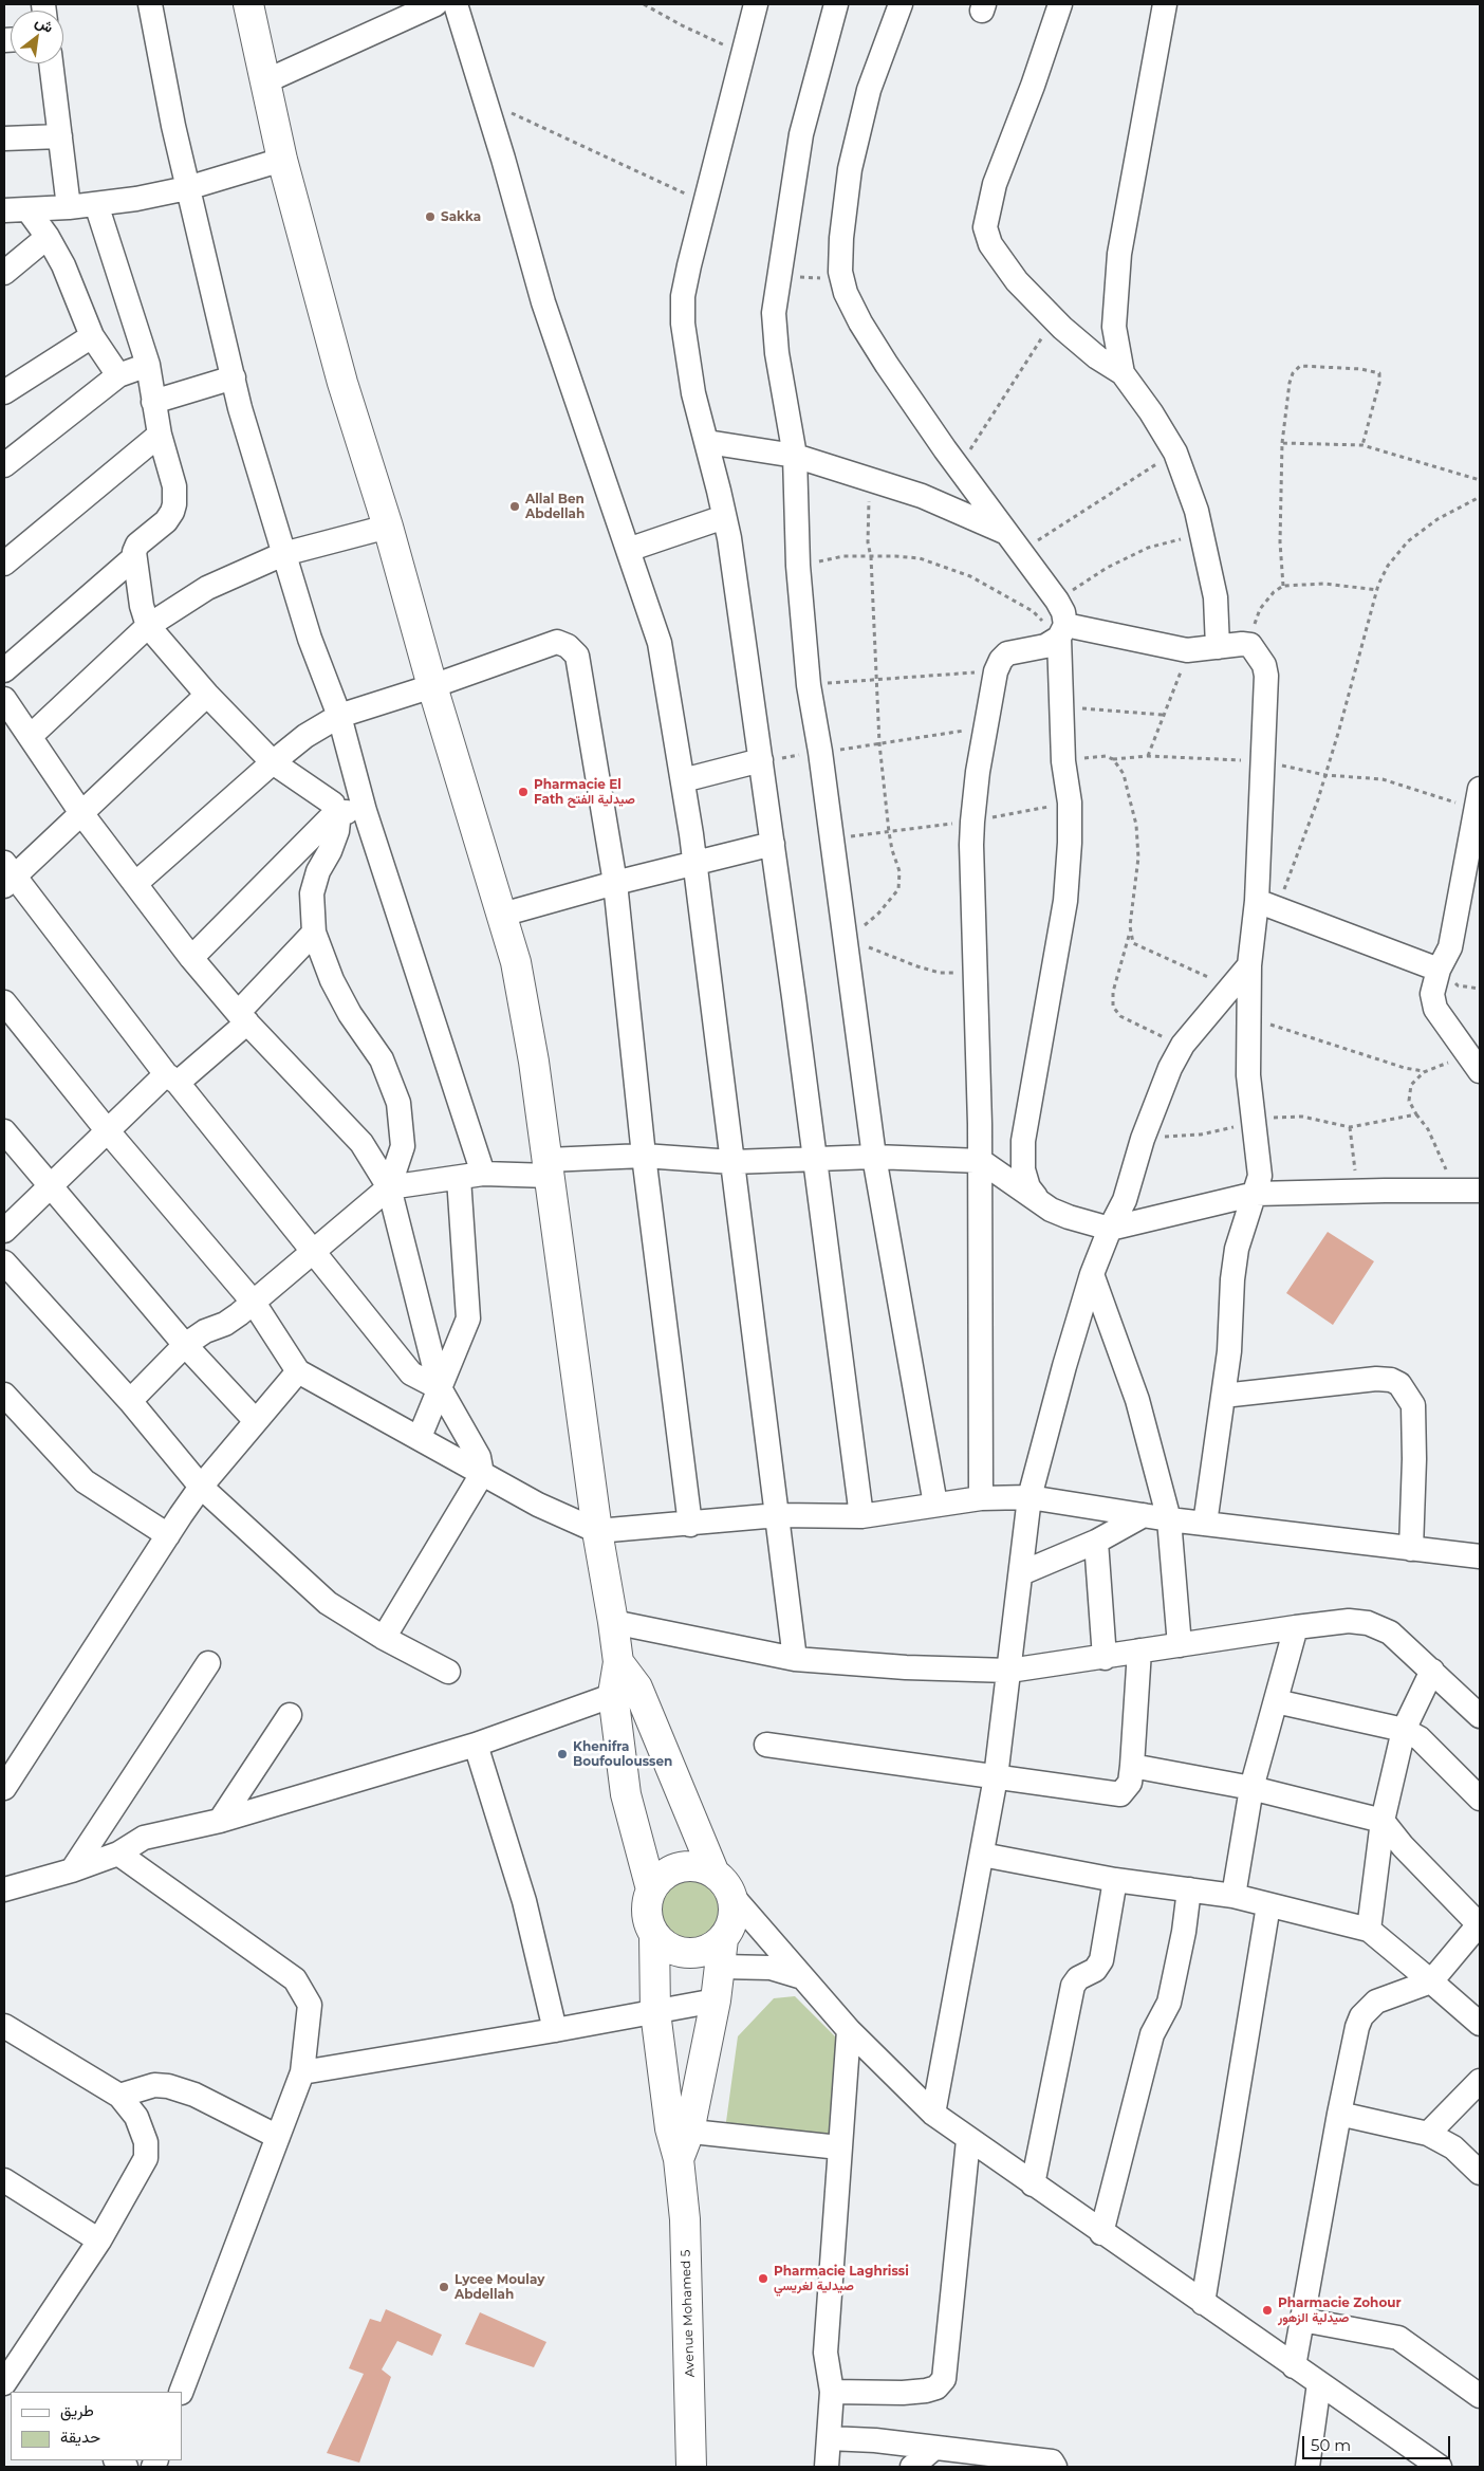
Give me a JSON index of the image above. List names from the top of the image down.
{
  "streets": {
    "main road": ["Avenue Mohamed 5"]
  },
  "places": [
    "Sakka",
    "Allal Ben Abdellah",
    "Pharmacie El Fath صيدلية الفتح",
    "Khenifra Boufouloussen",
    "Pharmacie Laghrissi صيدلية لغريسي",
    "Lycee Moulay Abdellah",
    "Pharmacie Zohour صيدلية الزهور"
  ],
  "legend": ["طريق", "حديقة"],
  "scale_bar": "50 m",
  "north": "top right"
}
